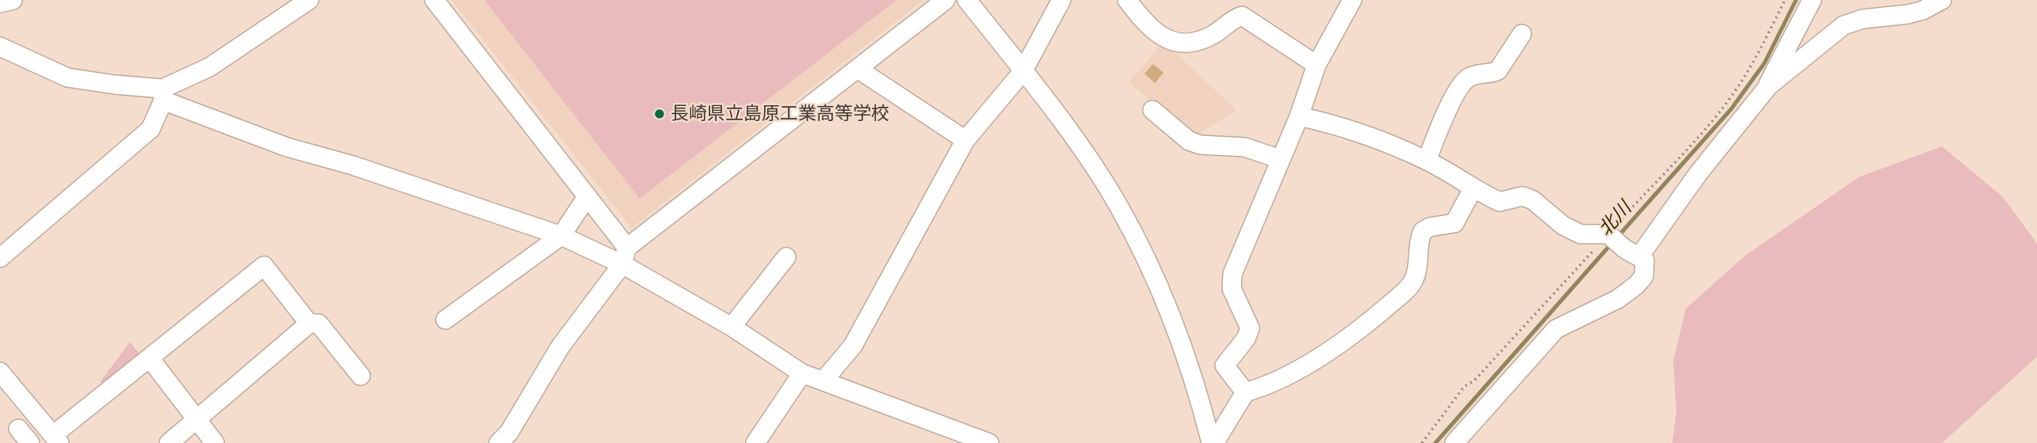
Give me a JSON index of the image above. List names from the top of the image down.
{
  "water": ["北川"],
  "places": ["長崎県立島原工業高等学校"]
}
